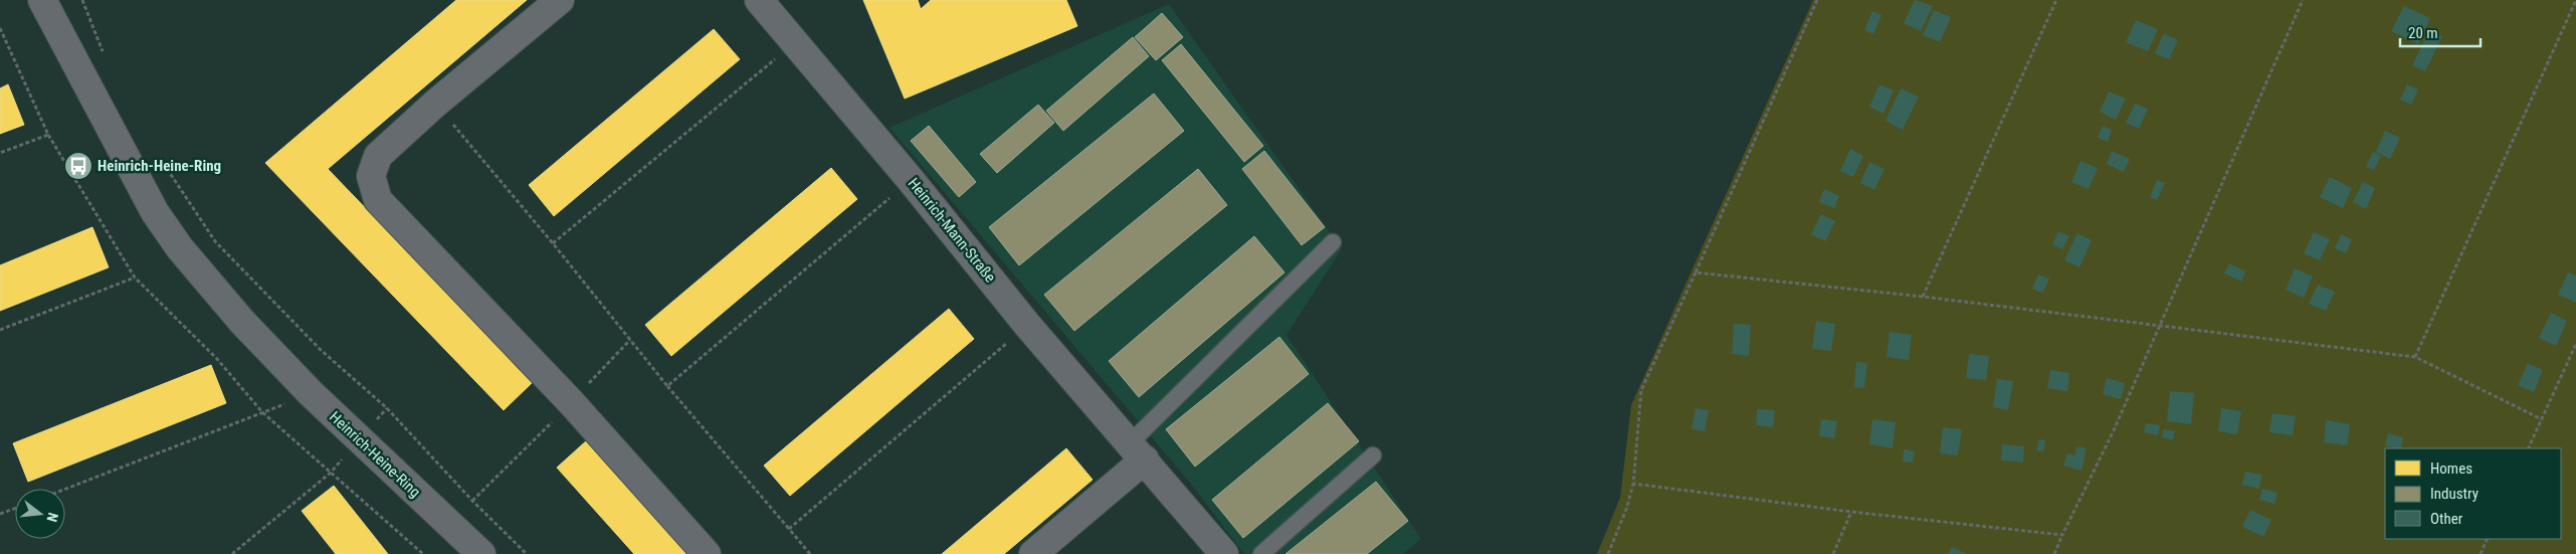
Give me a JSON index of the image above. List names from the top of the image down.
{
  "streets": {
    "street": ["Heinrich-Mann-Straße", "Heinrich-Heine-Ring"]
  },
  "places": {
    "bus stop": ["Heinrich-Heine-Ring"]
  },
  "legend": ["Homes", "Industry", "Other"],
  "scale_bar": "20 m",
  "north": "right"
}
